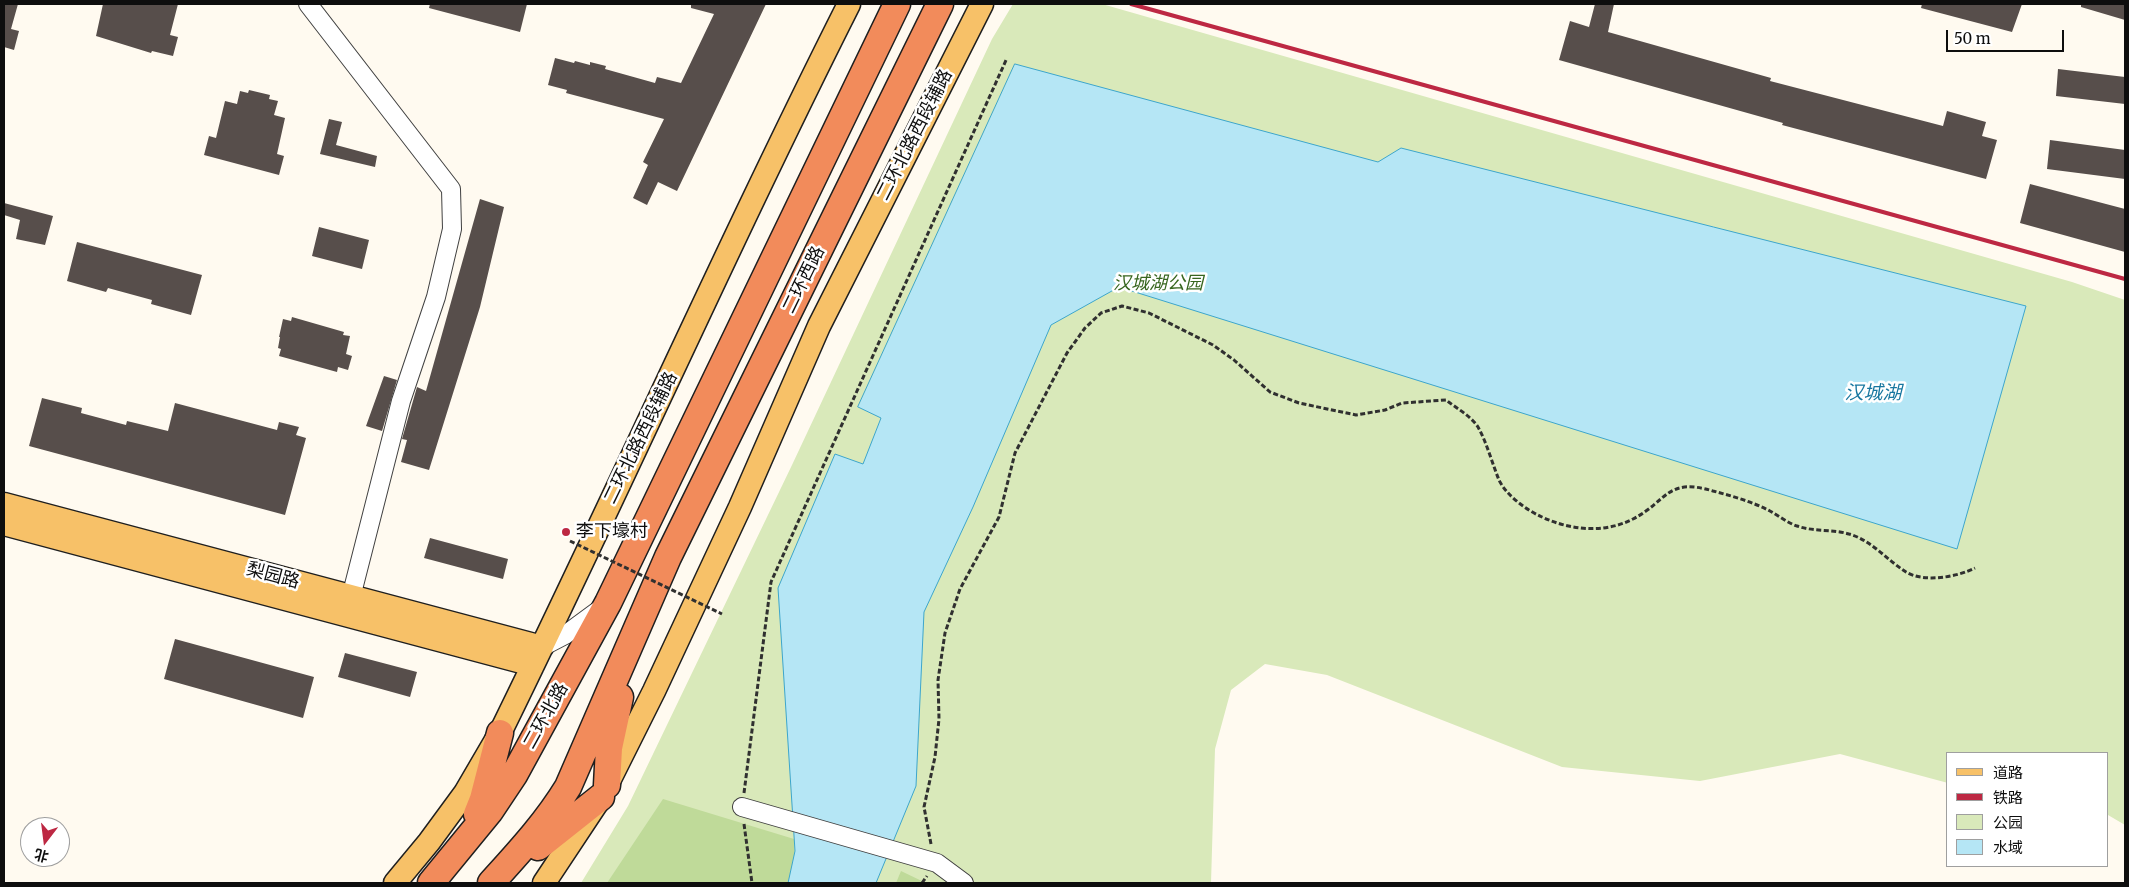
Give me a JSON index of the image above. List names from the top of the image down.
{
  "streets": {
    "highway": ["二环西路", "二环北路"],
    "main road": ["二环北路西段辅路", "梨园路"]
  },
  "crossings": [
    ["二环北路西段辅路", "梨园路"],
    ["二环西路", "二环北路"]
  ],
  "water": ["汉城湖"],
  "parks": ["汉城湖公园"],
  "places": ["李下壕村"],
  "legend": [
    "道路",
    "铁路",
    "公园",
    "水域"
  ],
  "scale_bar": "50 m",
  "north": "bottom"
}
